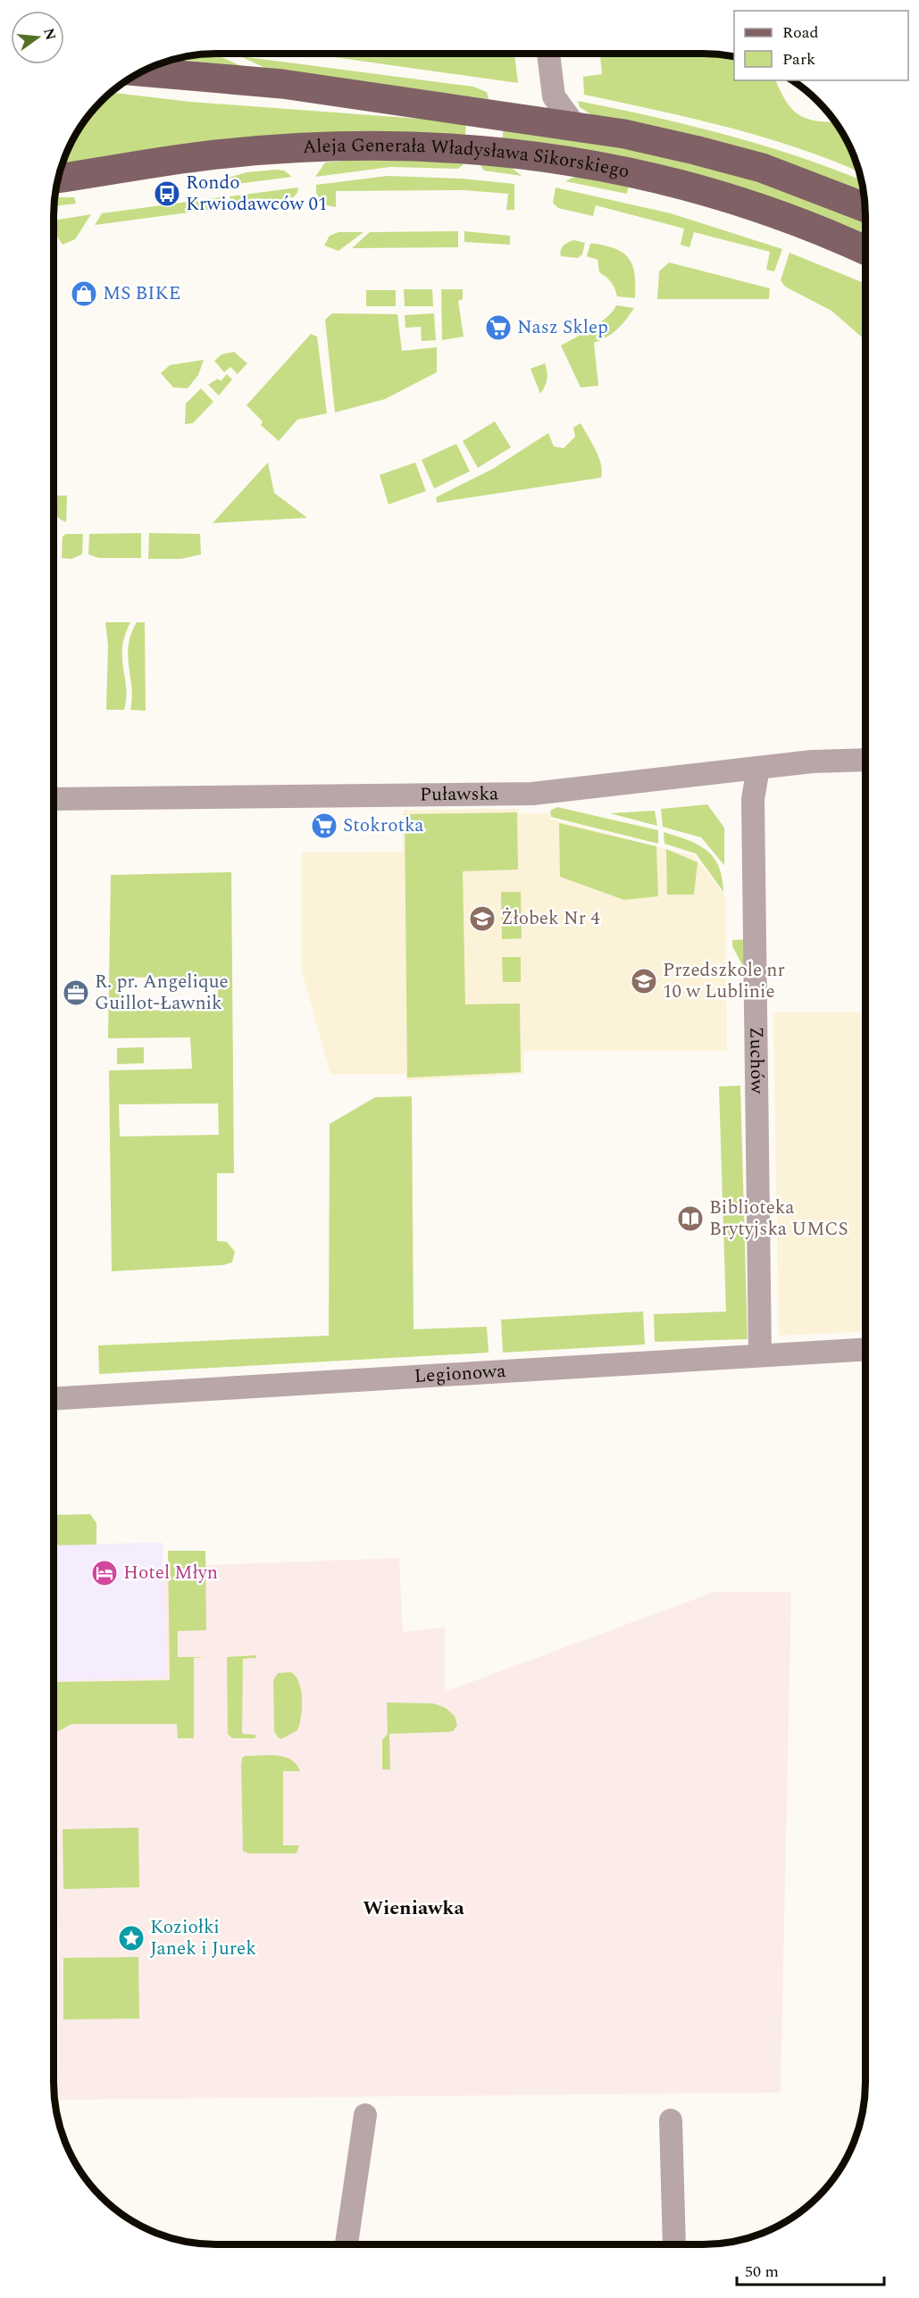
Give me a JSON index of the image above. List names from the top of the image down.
{
  "streets": {
    "main road": ["Aleja Generała Władysława Sikorskiego"],
    "street": ["Puławska", "Zuchów", "Legionowa"]
  },
  "crossings": [
    ["Puławska", "Zuchów"],
    ["Zuchów", "Legionowa"]
  ],
  "districts": ["Wieniawka"],
  "places": {
    "bus stop": ["Rondo Krwiodawców 01"],
    "shop": ["MS BIKE"],
    "supermarket": ["Nasz Sklep", "Stokrotka"],
    "school or university": ["Żłobek Nr 4", "Przedszkole nr 10 w Lublinie"],
    "office": ["R. pr. Angelique Guillot-Ławnik"],
    "library": ["Biblioteka Brytyjska UMCS"],
    "hotel": ["Hotel Młyn"],
    "place": ["Koziołki Janek i Jurek"]
  },
  "legend": ["Road", "Park"],
  "scale_bar": "50 m",
  "north": "right"
}
